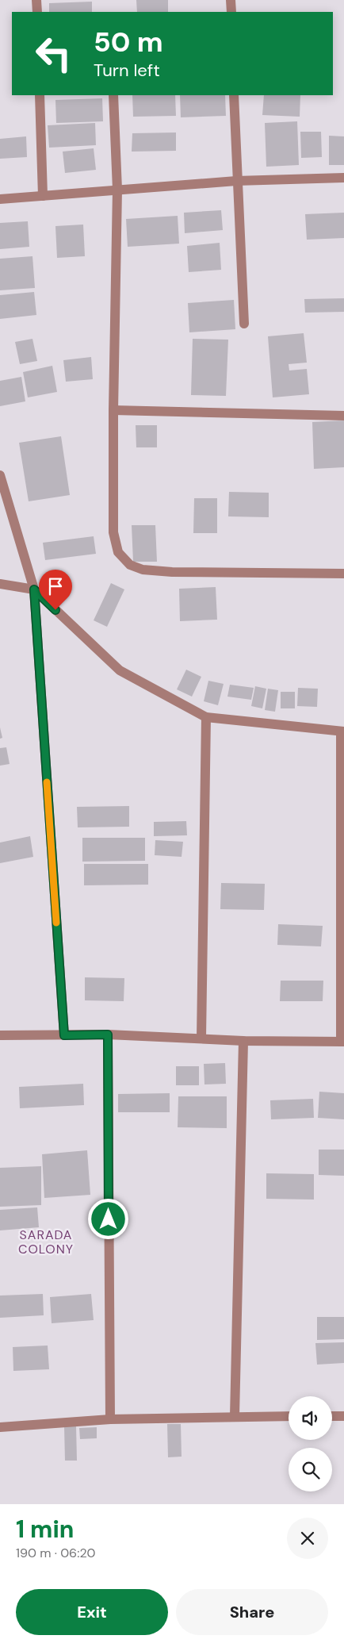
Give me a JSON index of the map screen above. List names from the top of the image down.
{
  "districts": ["SARADA COLONY"],
  "page": {
    "turn": ["50 m", "Turn left"],
    "heading": ["1 min", "190 m · 06:20"],
    "buttons": ["Exit", "Share"]
  }
}
